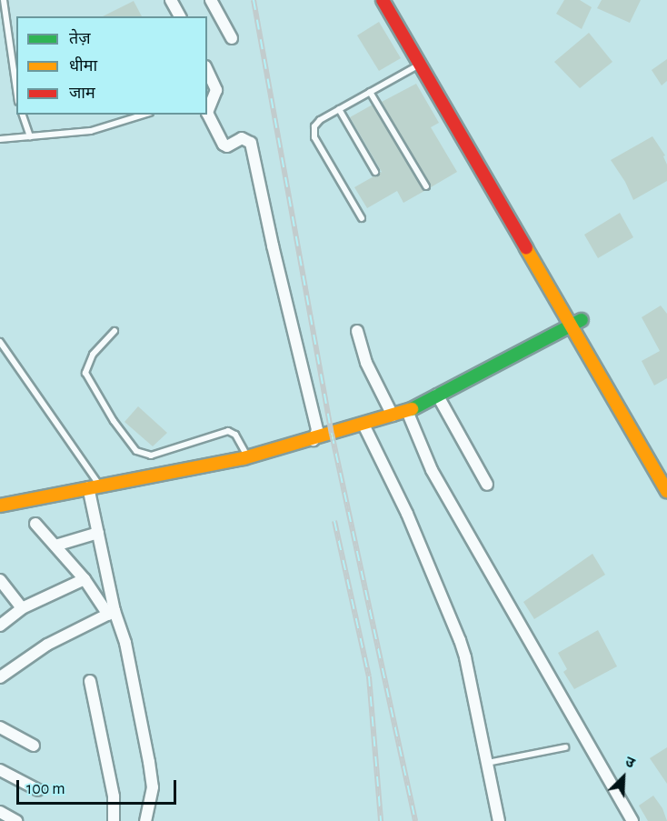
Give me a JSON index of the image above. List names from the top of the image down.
{
  "legend": ["तेज़", "धीमा", "जाम"],
  "scale_bar": "100 m",
  "north": "top right"
}
